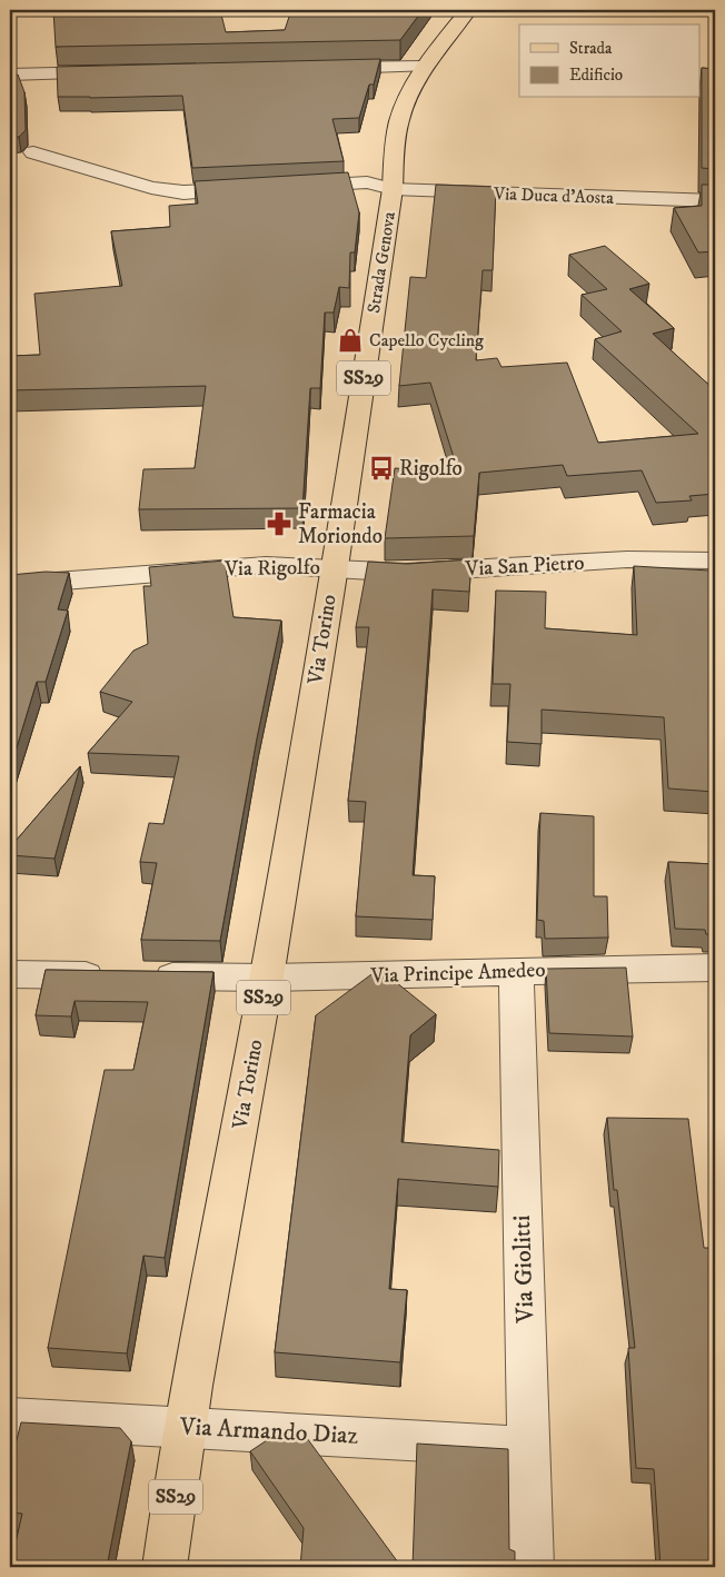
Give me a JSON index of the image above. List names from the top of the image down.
{
  "streets": {
    "main road": ["Strada Genova", "SS29", "Via Torino"],
    "street": [
      "Via Duca d'Aosta",
      "Via San Pietro",
      "Via Rigolfo",
      "Via Principe Amedeo",
      "Via Giolitti",
      "Via Armando Diaz"
    ]
  },
  "crossings": [
    ["Via Duca d'Aosta", "Strada Genova"],
    ["Strada Genova", "Via San Pietro"],
    ["Strada Genova", "Via Rigolfo"],
    ["Strada Genova", "Via Torino"],
    ["Via San Pietro", "Via Rigolfo"],
    ["Via San Pietro", "Via Torino"],
    ["Via Rigolfo", "Via Torino"],
    ["Via Torino", "Via Principe Amedeo"],
    ["Via Torino", "Via Armando Diaz"],
    ["Via Principe Amedeo", "Via Giolitti"],
    ["Via Giolitti", "Via Armando Diaz"]
  ],
  "places": {
    "shop": ["Capello Cycling"],
    "bus stop": ["Rigolfo"],
    "pharmacy": ["Farmacia Moriondo"]
  },
  "legend": ["Strada", "Edificio"]
}
